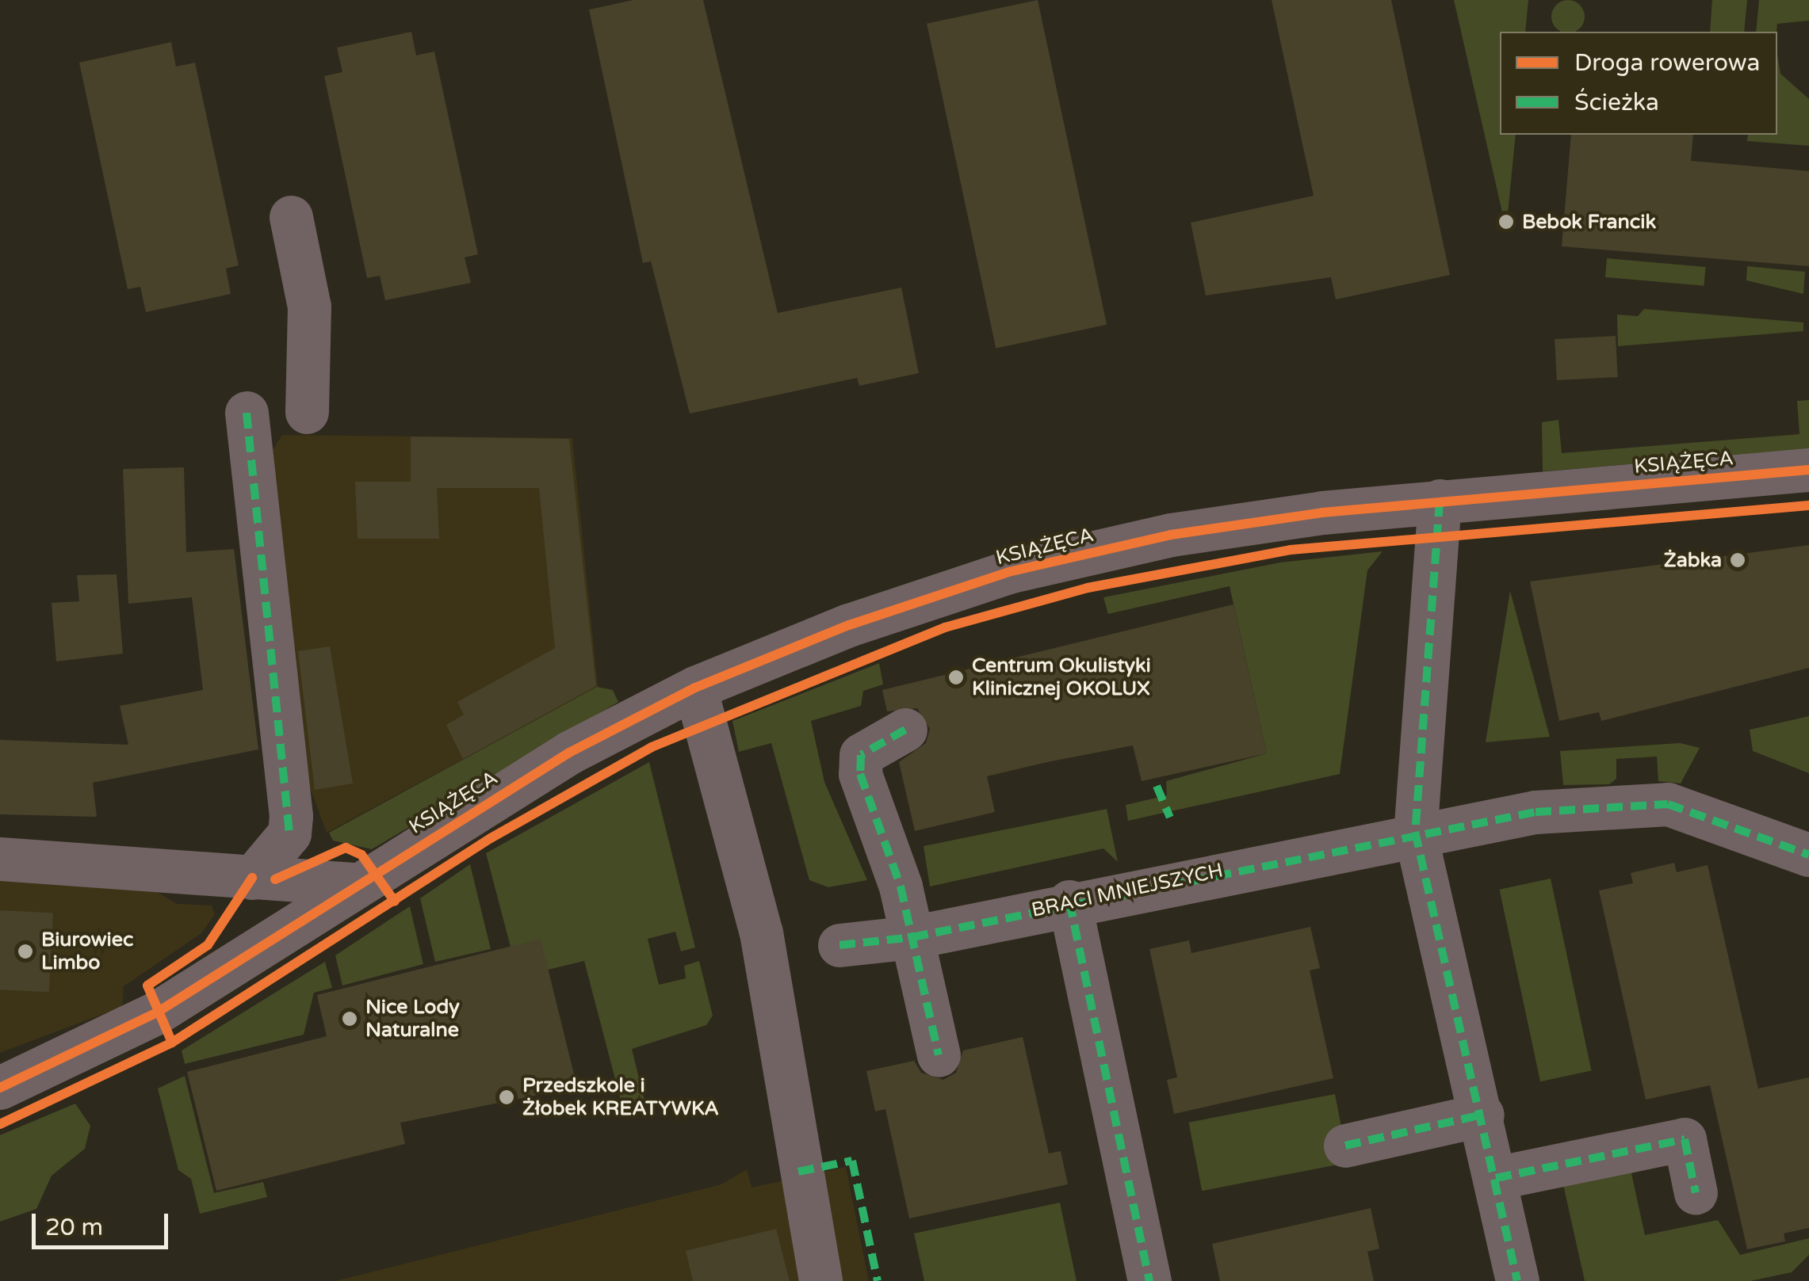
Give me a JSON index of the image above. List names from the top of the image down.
{
  "streets": {
    "street": ["KSIĄŻĘCA", "BRACI MNIEJSZYCH"]
  },
  "places": [
    "Bebok Francik",
    "Żabka",
    "Centrum Okulistyki Klinicznej OKOLUX",
    "Biurowiec Limbo",
    "Nice Lody Naturalne",
    "Przedszkole i Żłobek KREATYWKA"
  ],
  "legend": ["Droga rowerowa", "Ścieżka"],
  "scale_bar": "20 m"
}
